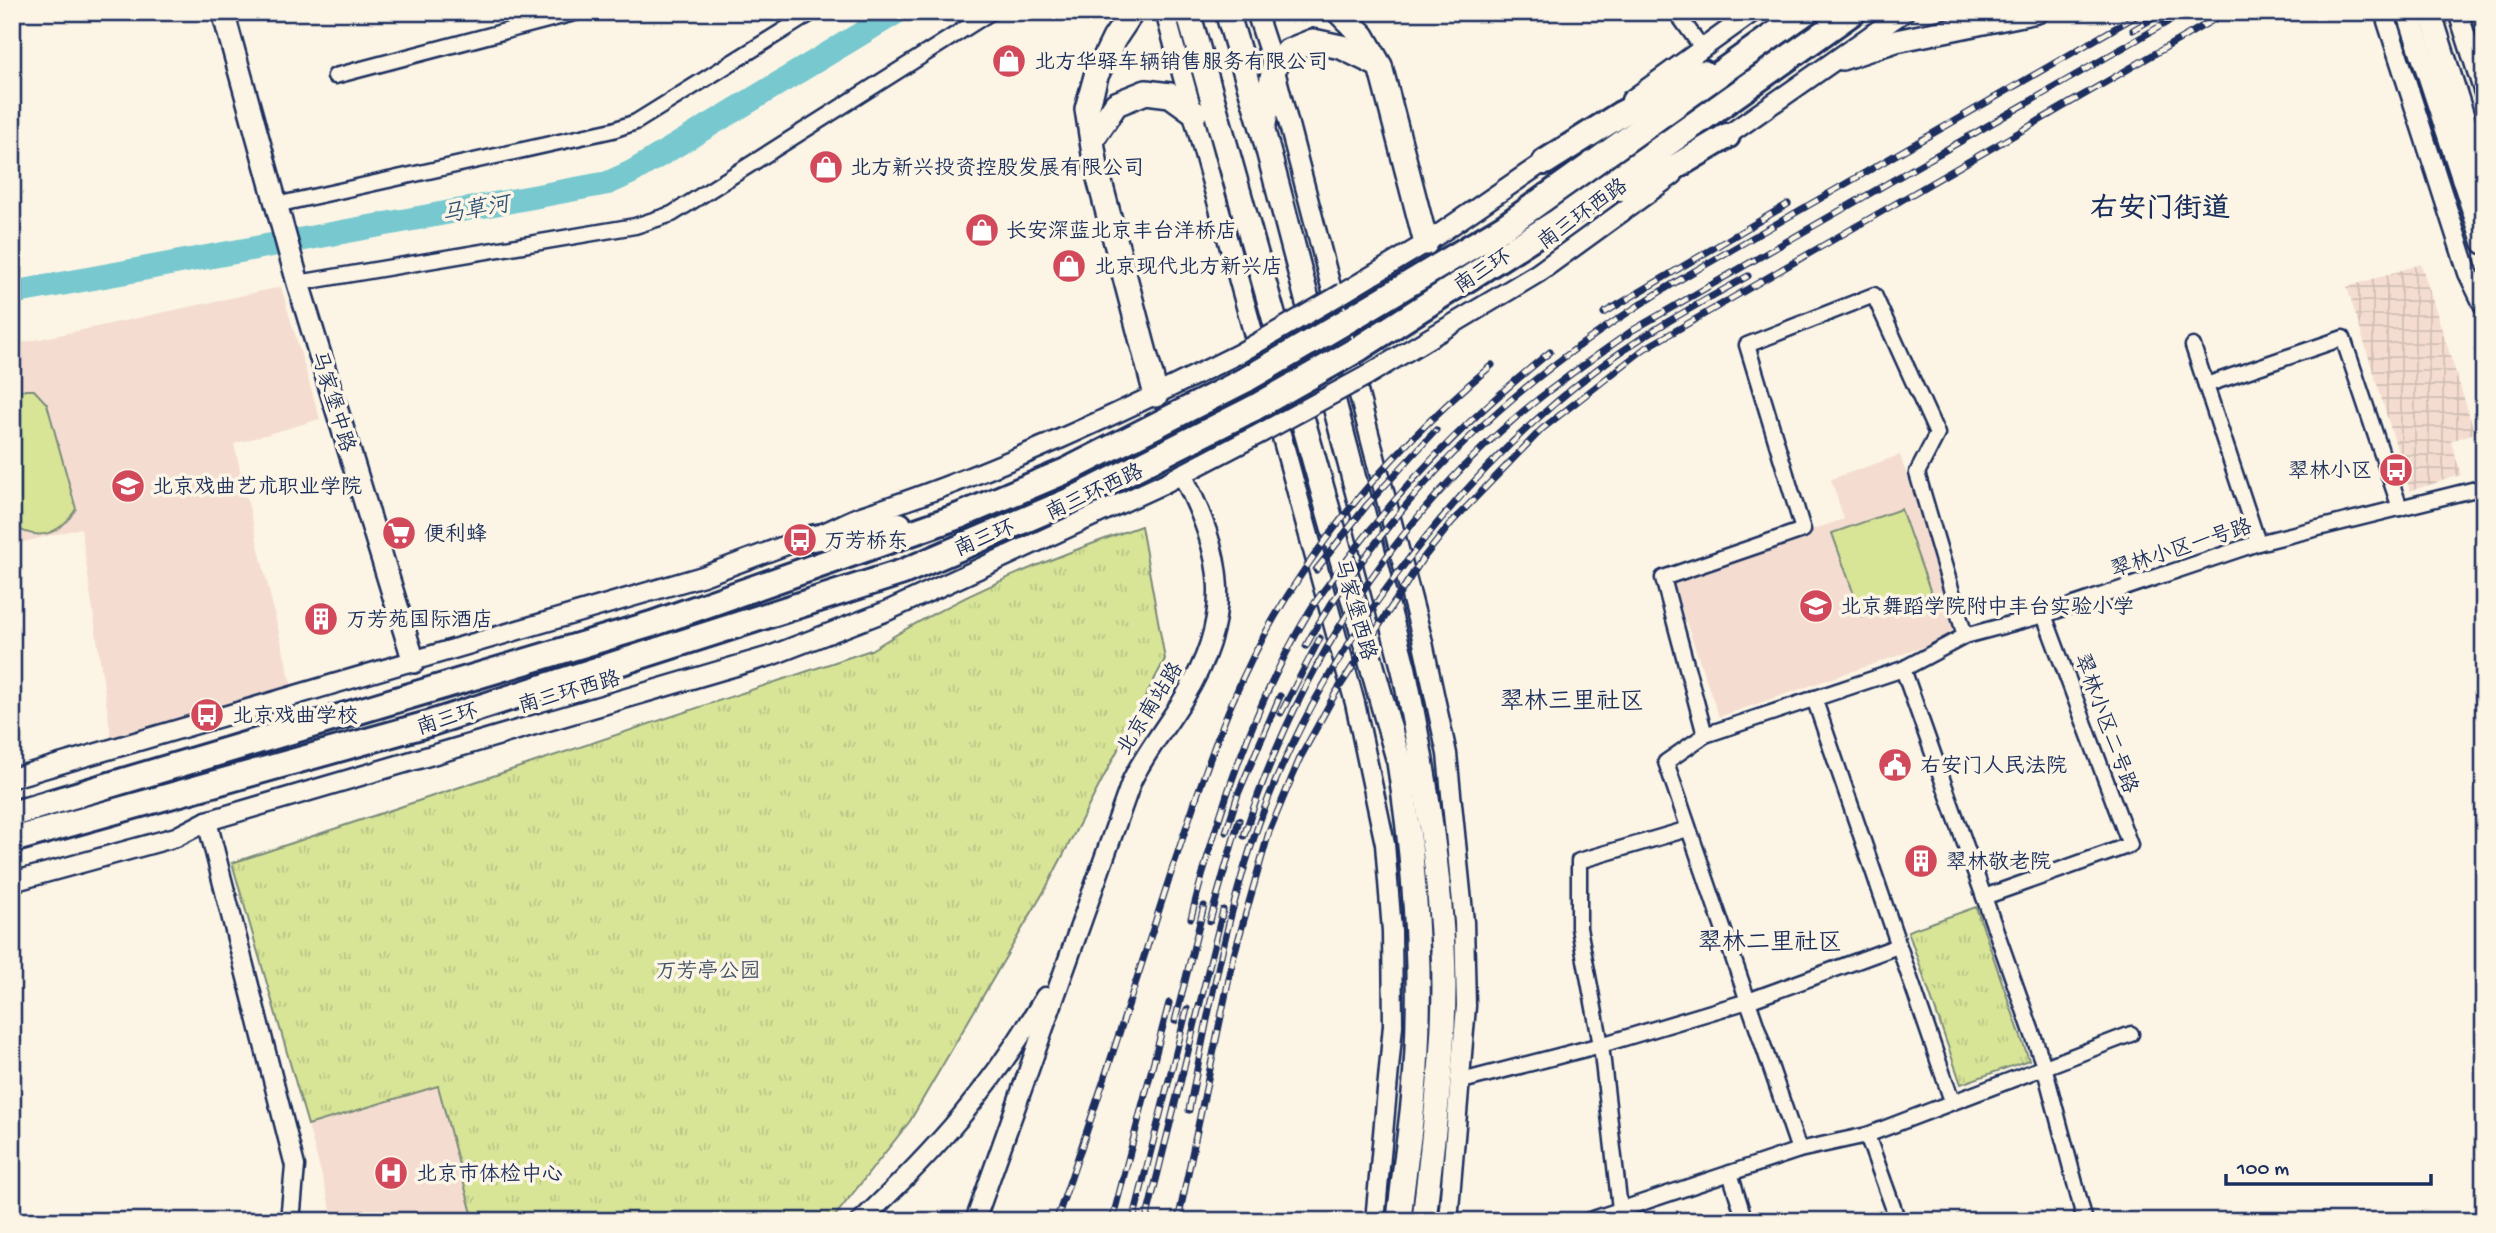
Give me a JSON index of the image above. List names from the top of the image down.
{
  "streets": {
    "highway": ["南三环"],
    "main road": ["马家堡中路", "马家堡西路"],
    "street": [
      "南三环西路",
      "翠林小区一号路",
      "北京南站路",
      "翠林小区二号路"
    ]
  },
  "crossings": [
    ["南三环西路", "北京南站路"],
    ["翠林小区一号路", "翠林小区二号路"]
  ],
  "districts": ["右安门街道", "翠林三里社区", "翠林二里社区"],
  "water": ["马草河"],
  "parks": ["万芳亭公园"],
  "places": {
    "shop": [
      "北方华驿车辆销售服务有限公司",
      "北方新兴投资控股发展有限公司",
      "长安深蓝北京丰台洋桥店",
      "北京现代北方新兴店"
    ],
    "bus stop": ["翠林小区", "万芳桥东", "北京戏曲学校"],
    "school or university": ["北京戏曲艺术职业学院", "北京舞蹈学院附中丰台实验小学"],
    "supermarket": ["便利蜂"],
    "building": ["万芳苑国际酒店", "翠林敬老院"],
    "public building": ["右安门人民法院"],
    "hospital": ["北京市体检中心"]
  },
  "scale_bar": "100 m"
}
